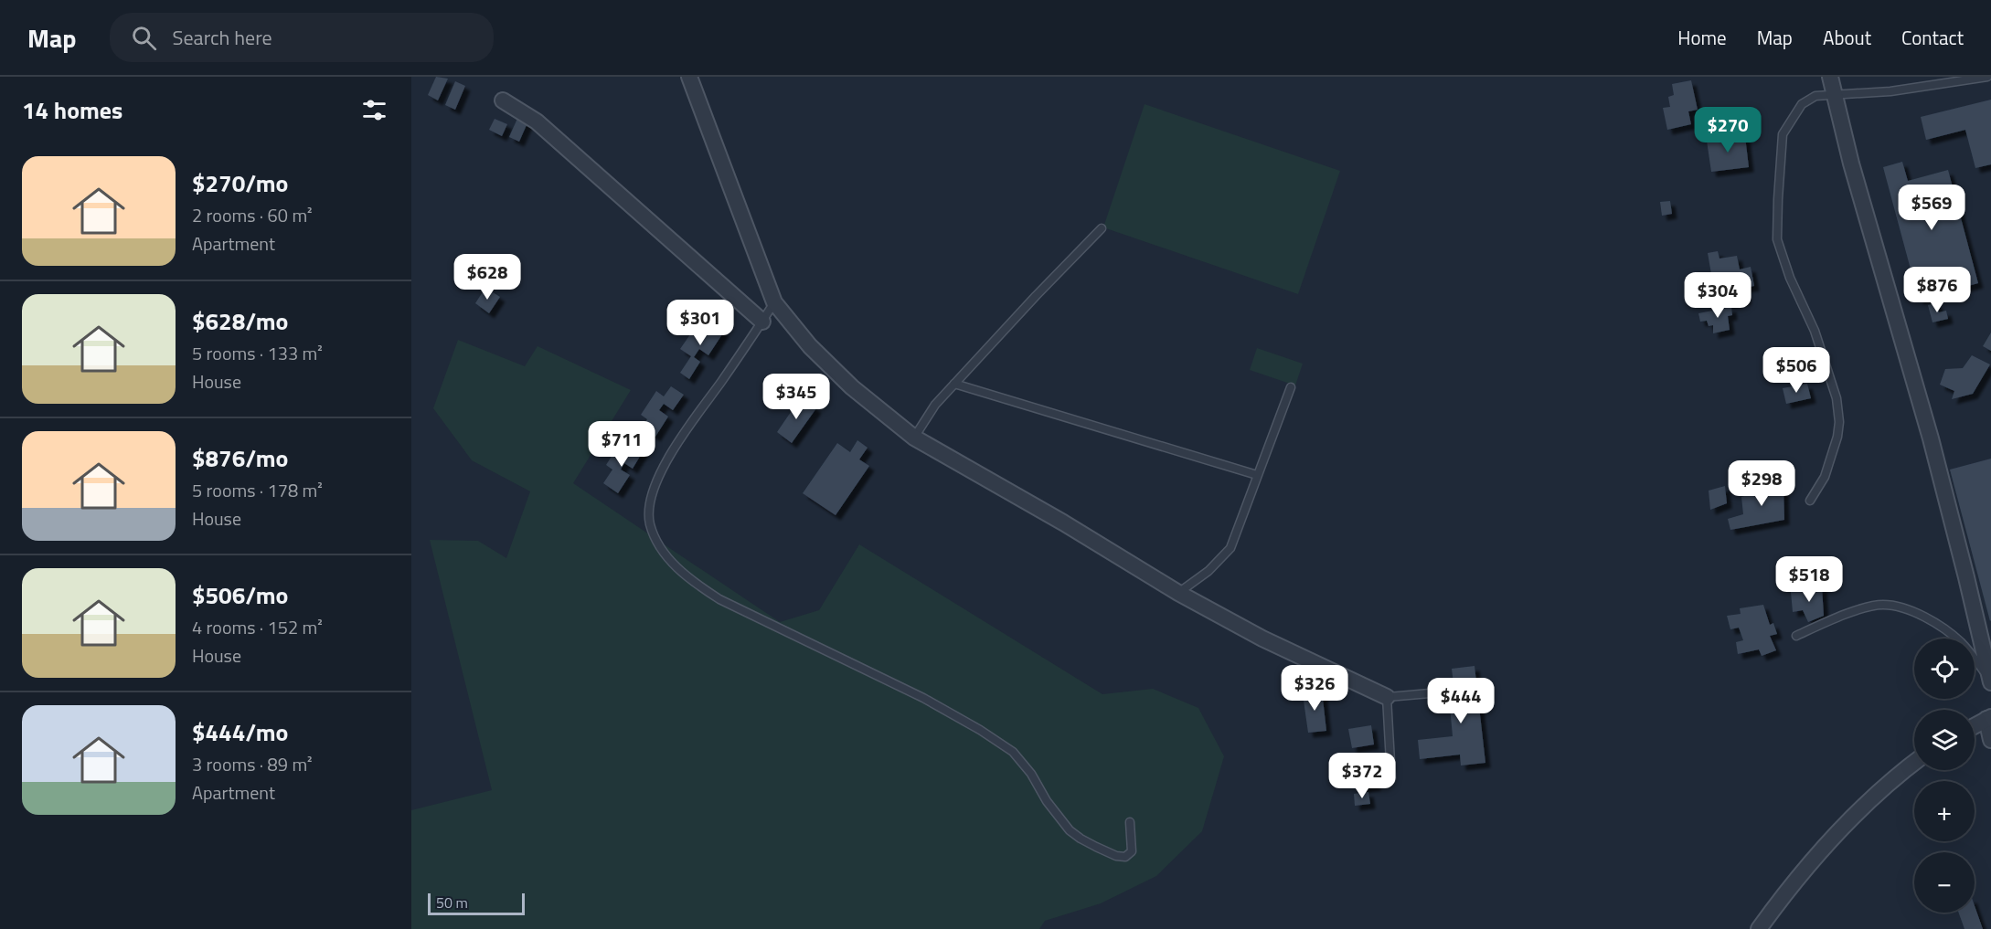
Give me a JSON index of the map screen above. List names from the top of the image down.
{
  "scale_bar": "50 m",
  "page": {
    "header": "Map",
    "search": "Search here",
    "nav": [
      "Home",
      "Map",
      "About",
      "Contact"
    ],
    "heading": "14 homes",
    "price": [
      "$270",
      "$569",
      "$628",
      "$876",
      "$304",
      "$301",
      "$506",
      "$345",
      "$711",
      "$298",
      "$518",
      "$326",
      "$444",
      "$372"
    ],
    "list": [
      {
        "name": "$270/mo",
        "note": "2 rooms · 60 m² · Apartment"
      },
      {
        "name": "$628/mo",
        "note": "5 rooms · 133 m² · House"
      },
      {
        "name": "$876/mo",
        "note": "5 rooms · 178 m² · House"
      },
      {
        "name": "$506/mo",
        "note": "4 rooms · 152 m² · House"
      },
      {
        "name": "$444/mo",
        "note": "3 rooms · 89 m² · Apartment"
      }
    ],
    "map_buttons": ["+", "−"],
    "scale": "50 m"
  }
}
